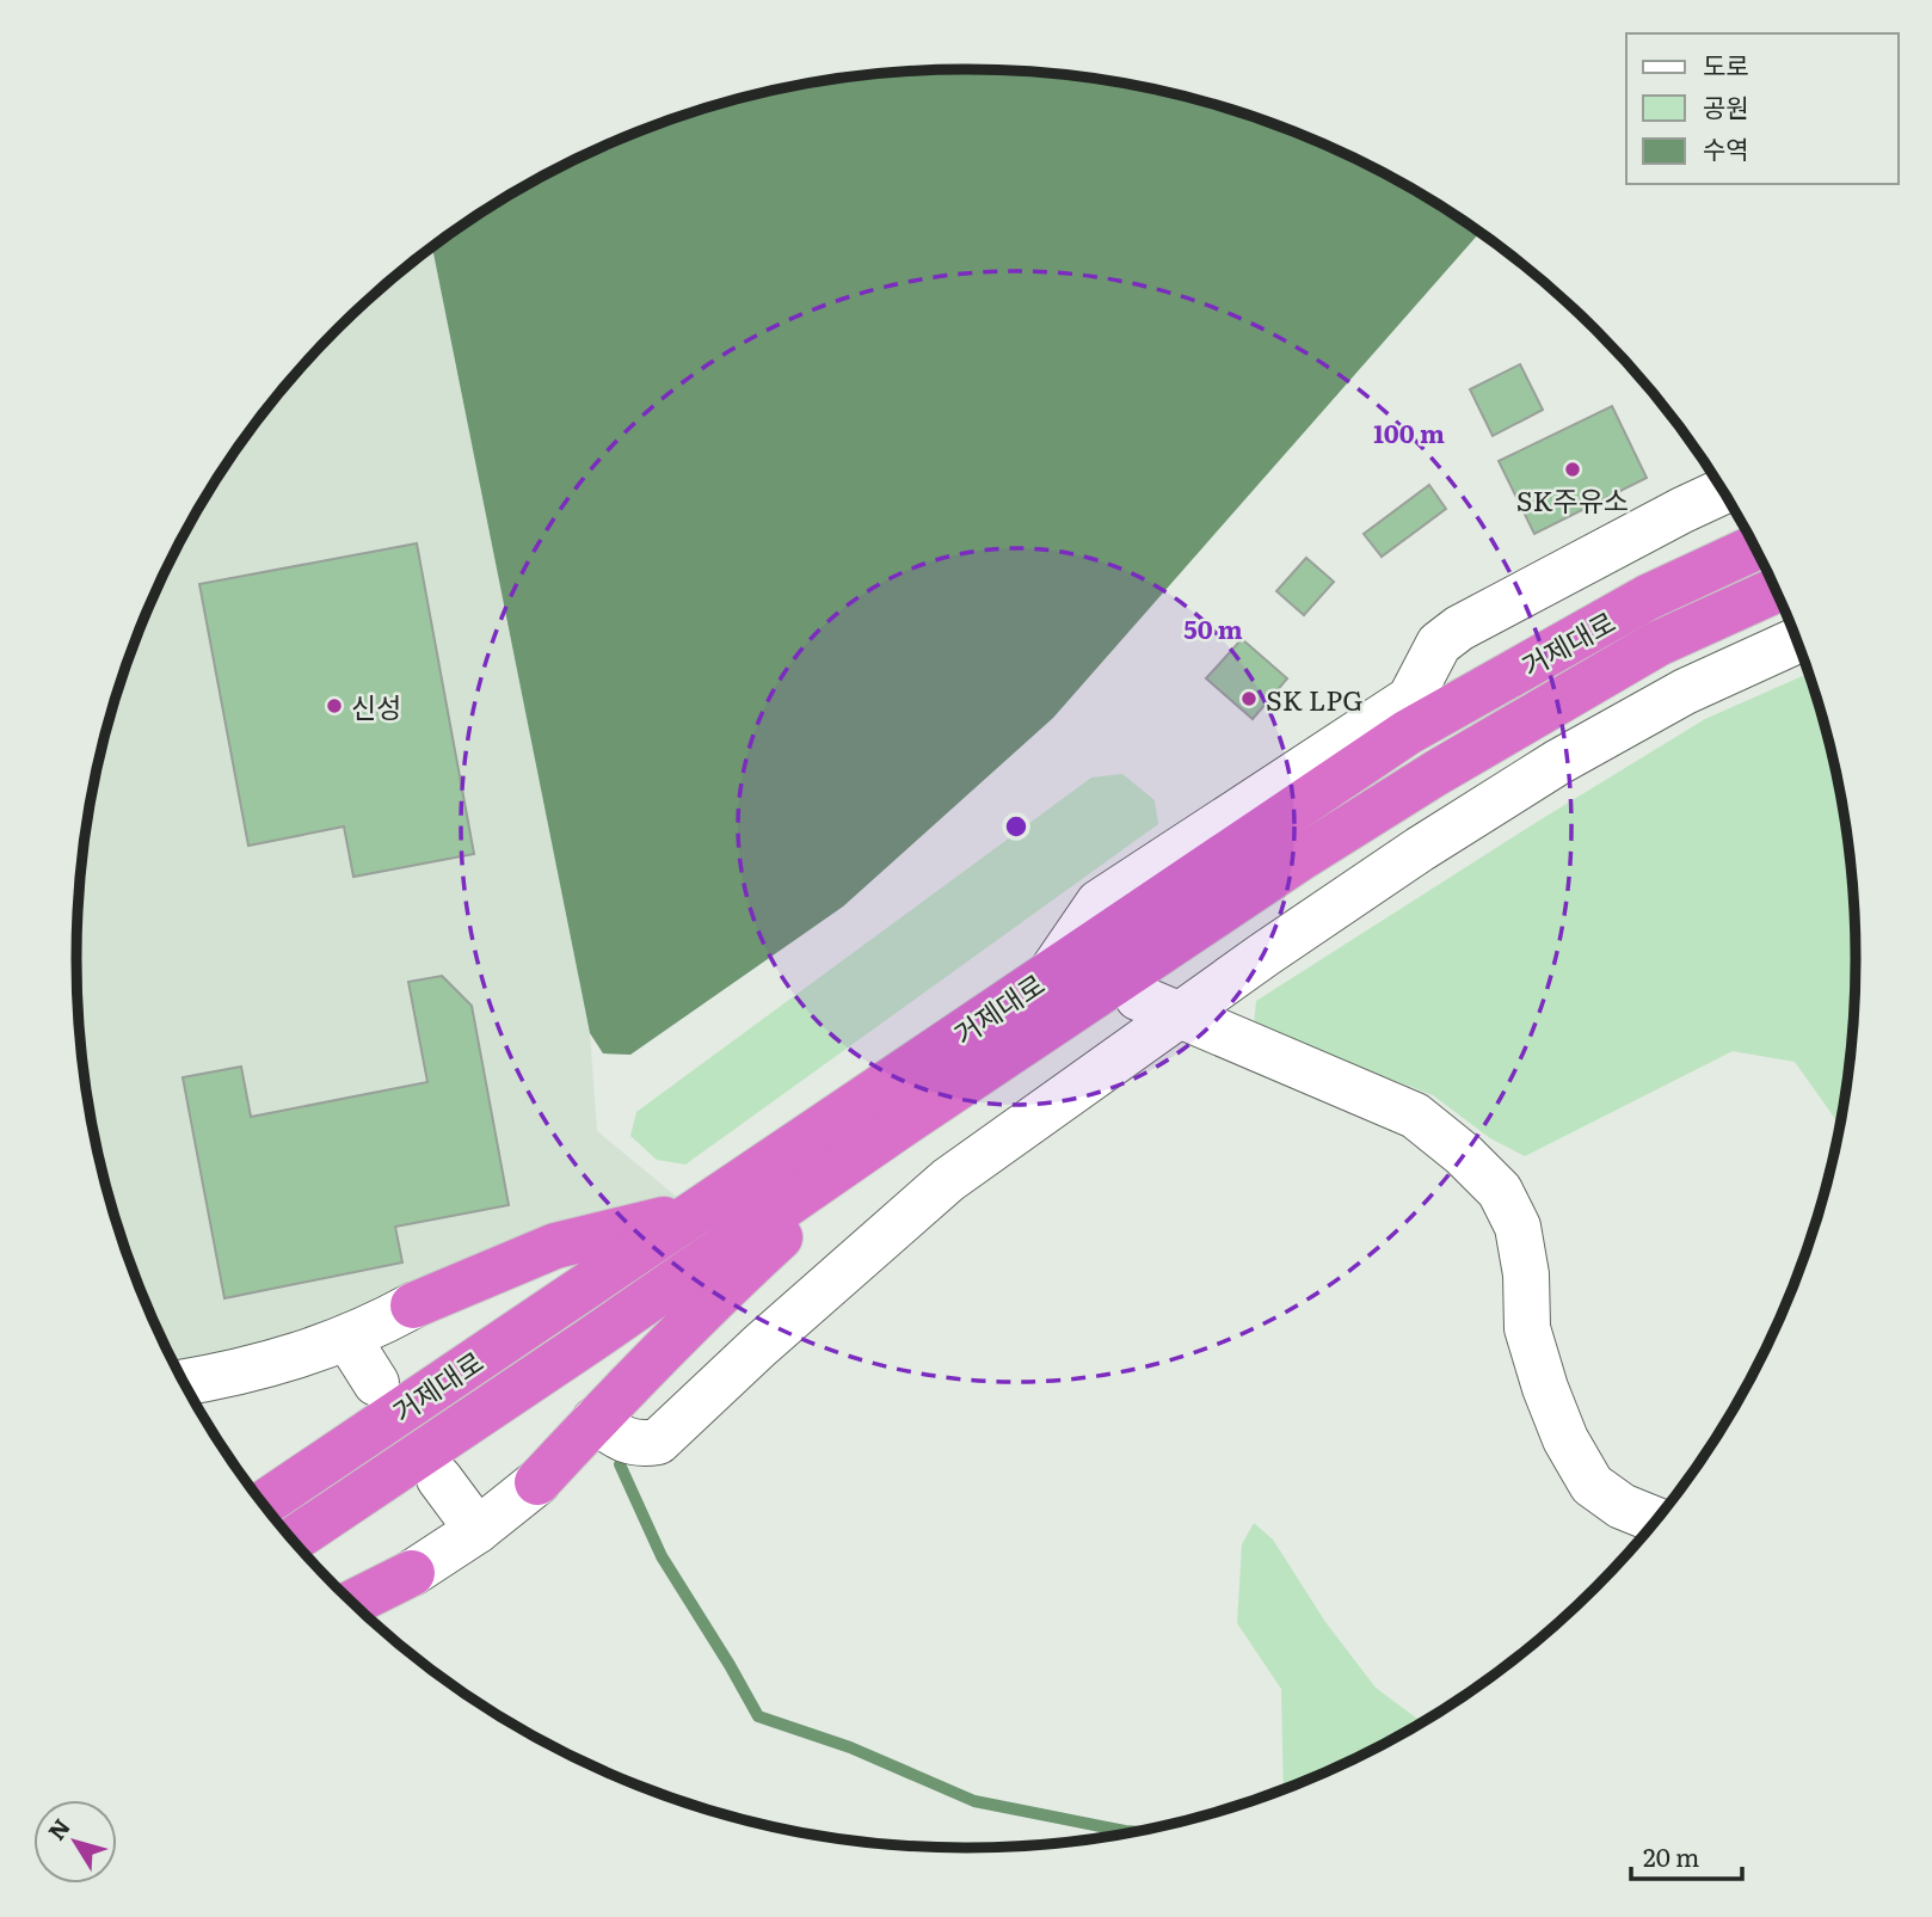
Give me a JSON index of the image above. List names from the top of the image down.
{
  "streets": {
    "highway": ["거제대로"]
  },
  "places": ["SK주유소", "SK LPG", "신성"],
  "legend": ["도로", "공원", "수역"],
  "scale_bar": "20 m",
  "north": "top left",
  "rings": ["100 m", "50 m"]
}
